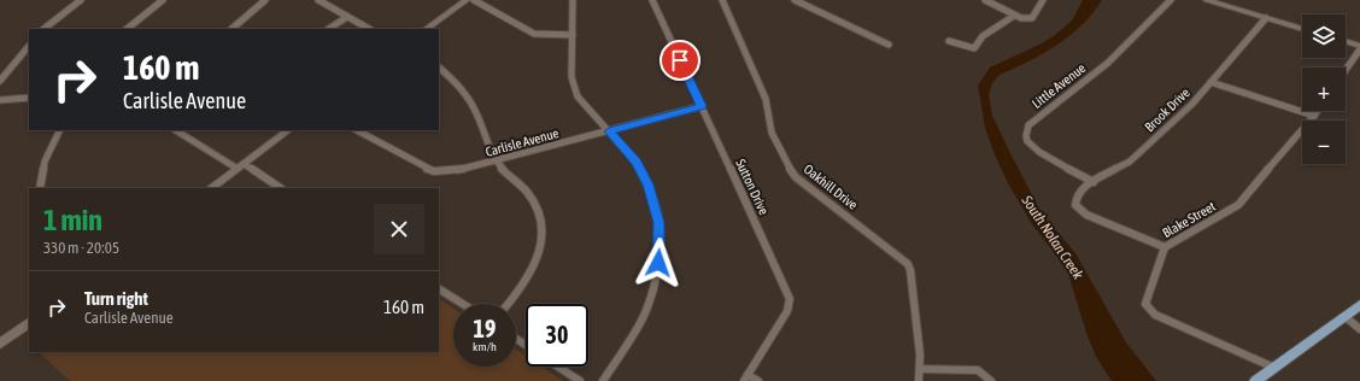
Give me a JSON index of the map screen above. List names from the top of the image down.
{
  "streets": {
    "street": [
      "Little Avenue",
      "Brook Drive",
      "Carlisle Avenue",
      "Sutton Drive",
      "Oakhill Drive",
      "Blake Street"
    ]
  },
  "crossings": [
    ["Little Avenue", "Brook Drive"],
    ["Brook Drive", "Blake Street"],
    ["Carlisle Avenue", "Sutton Drive"]
  ],
  "water": ["South Nolan Creek"],
  "page": {
    "map_buttons": ["+", "−"],
    "turn": ["160 m", "Carlisle Avenue"],
    "heading": ["1 min", "330 m · 20:05"],
    "list": [
      {
        "name": "Turn right",
        "note": "Carlisle Avenue",
        "value": "160 m"
      }
    ],
    "speed": "19 km/h",
    "limit": "30"
  }
}
